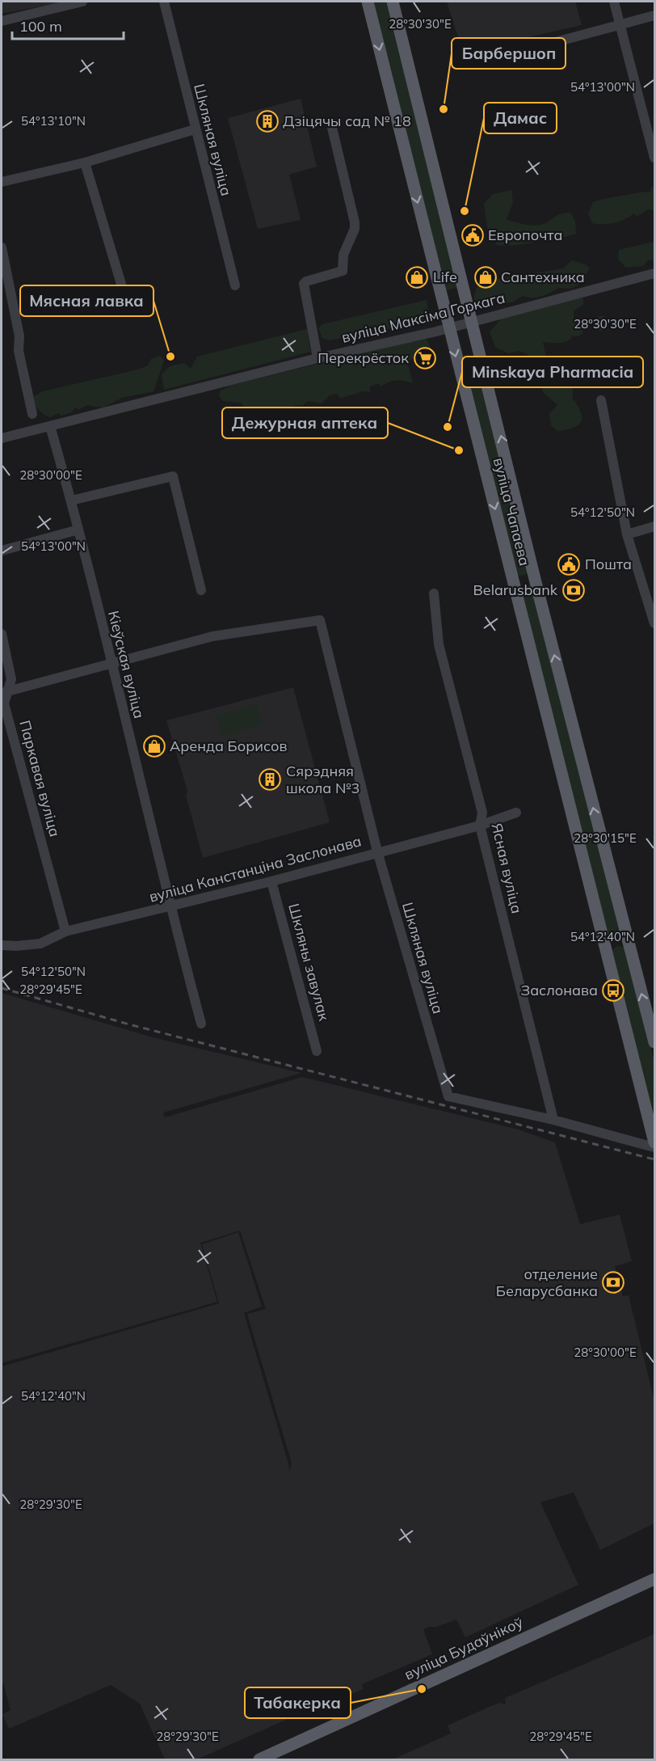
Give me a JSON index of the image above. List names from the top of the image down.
{
  "streets": {
    "main road": ["вуліца Чапаева", "вуліца Будаўнікоў"],
    "street": [
      "Шкляная вуліца",
      "вуліца Максіма Горкага",
      "Кіеўская вуліца",
      "Паркавая вуліца",
      "Ясная вуліца",
      "вуліца Канстанціна Заслонава",
      "Шкляны завулак"
    ]
  },
  "crossings": [
    ["Шкляная вуліца", "Кіеўская вуліца"],
    ["Шкляная вуліца", "Ясная вуліца"],
    ["Шкляная вуліца", "вуліца Канстанціна Заслонава"],
    ["вуліца Максіма Горкага", "вуліца Чапаева"],
    ["вуліца Максіма Горкага", "Кіеўская вуліца"],
    ["Кіеўская вуліца", "вуліца Канстанціна Заслонава"],
    ["Паркавая вуліца", "вуліца Канстанціна Заслонава"],
    ["Ясная вуліца", "вуліца Канстанціна Заслонава"],
    ["вуліца Канстанціна Заслонава", "Шкляны завулак"]
  ],
  "places": {
    "other": [
      "Барбершоп",
      "Дамас",
      "Мясная лавка",
      "Minskaya Pharmacia",
      "Дежурная аптека",
      "Табакерка"
    ],
    "building": ["Дзіцячы сад № 18", "Сярэдняя школа №3"],
    "public building": ["Европочта", "Пошта"],
    "shop": ["Life", "Сантехника", "Аренда Борисов"],
    "supermarket": ["Перекрёсток"],
    "bank": ["Belarusbank", "отделение Беларусбанка"],
    "bus stop": ["Заслонава"]
  },
  "scale_bar": "100 m",
  "coordinates": [
    "28°30'30\"E",
    "54°13'00\"N",
    "54°13'10\"N",
    "28°30'00\"E",
    "54°12'50\"N",
    "28°30'15\"E",
    "54°12'40\"N",
    "28°29'45\"E",
    "28°29'30\"E"
  ]
}
